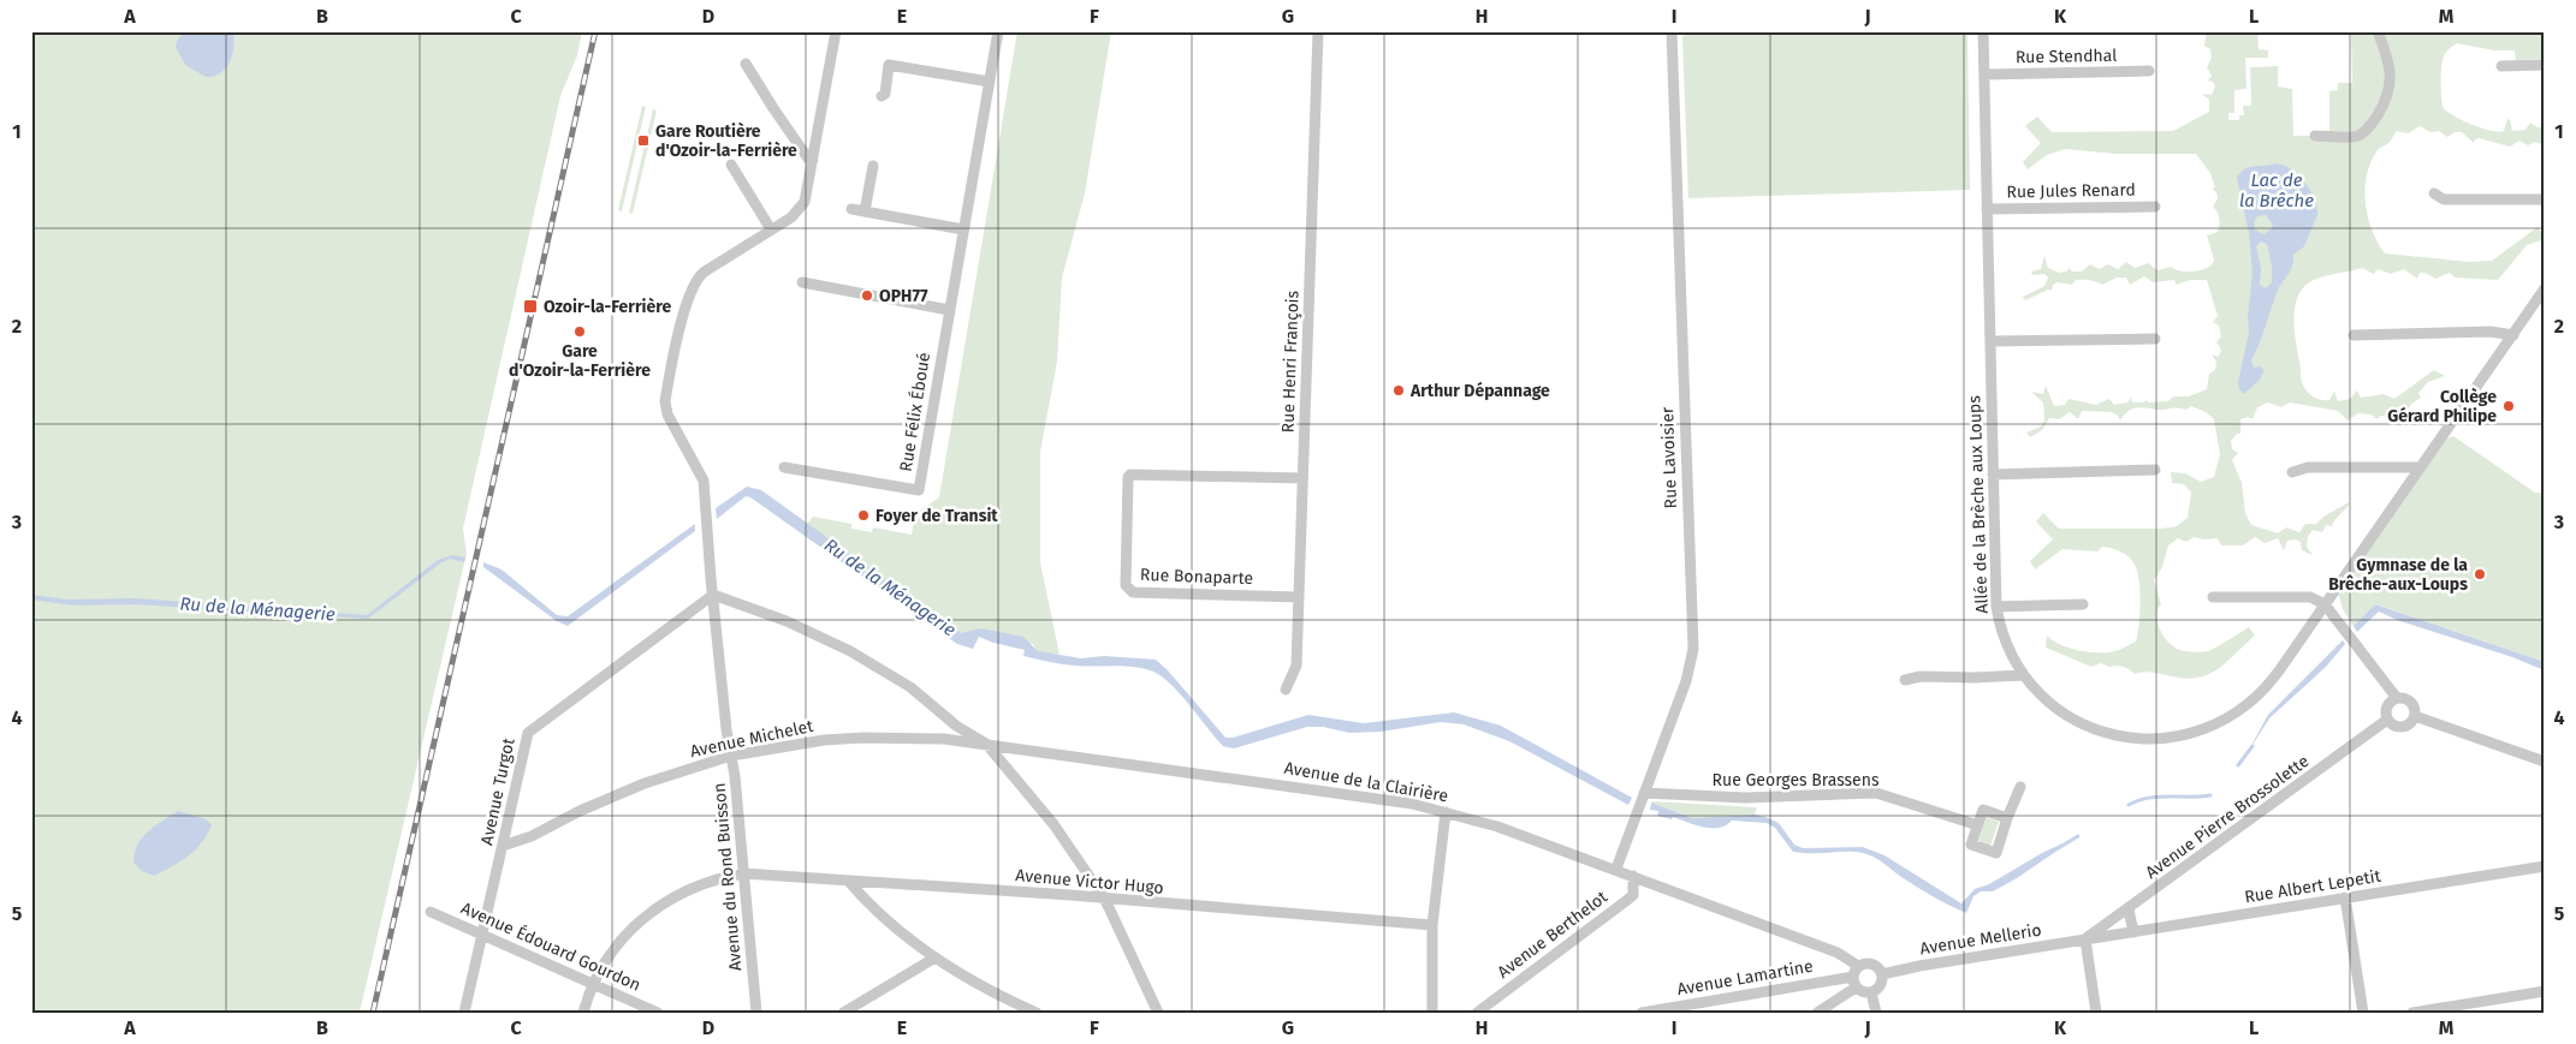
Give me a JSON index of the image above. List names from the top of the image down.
{
  "streets": {
    "street": [
      "Rue Stendhal",
      "Rue Jules Renard",
      "Rue Henri François",
      "Rue Félix Éboué",
      "Rue Lavoisier",
      "Allée de la Brèche aux Loups",
      "Rue Bonaparte",
      "Avenue Michelet",
      "Rue Georges Brassens",
      "Avenue de la Clairière",
      "Avenue Turgot",
      "Avenue Pierre Brossolette",
      "Avenue du Rond Buisson",
      "Avenue Victor Hugo",
      "Rue Albert Lepetit",
      "Avenue Berthelot",
      "Avenue Mellerio",
      "Avenue Édouard Gourdon",
      "Avenue Lamartine"
    ]
  },
  "crossings": [
    ["Rue Stendhal", "Allée de la Brèche aux Loups"],
    ["Rue Jules Renard", "Allée de la Brèche aux Loups"],
    ["Rue Henri François", "Rue Bonaparte"],
    ["Rue Lavoisier", "Rue Georges Brassens"],
    ["Rue Lavoisier", "Avenue de la Clairière"],
    ["Avenue Michelet", "Avenue de la Clairière"],
    ["Avenue Michelet", "Avenue Turgot"],
    ["Avenue Michelet", "Avenue du Rond Buisson"],
    ["Avenue de la Clairière", "Avenue Berthelot"],
    ["Avenue de la Clairière", "Avenue Mellerio"],
    ["Avenue de la Clairière", "Avenue Lamartine"],
    ["Avenue Turgot", "Avenue du Rond Buisson"],
    ["Avenue Turgot", "Avenue Édouard Gourdon"],
    ["Avenue Pierre Brossolette", "Rue Albert Lepetit"],
    ["Avenue Pierre Brossolette", "Avenue Mellerio"],
    ["Avenue du Rond Buisson", "Avenue Victor Hugo"],
    ["Avenue Victor Hugo", "Avenue Édouard Gourdon"],
    ["Rue Albert Lepetit", "Avenue Mellerio"],
    ["Avenue Mellerio", "Avenue Lamartine"]
  ],
  "water": ["Lac de la Brêche", "Ru de la Ménagerie"],
  "places": {
    "transit": ["Gare Routière d'Ozoir-la-Ferrière", "Ozoir-la-Ferrière"],
    "other": [
      "OPH77",
      "Gare d'Ozoir-la-Ferrière",
      "Arthur Dépannage",
      "Collège Gérard Philipe",
      "Foyer de Transit",
      "Gymnase de la Brêche-aux-Loups"
    ]
  },
  "grid": {
    "columns": [
      "A",
      "B",
      "C",
      "D",
      "E",
      "F",
      "G",
      "H",
      "I",
      "J",
      "K",
      "L",
      "M"
    ],
    "rows": [
      "1",
      "2",
      "3",
      "4",
      "5"
    ]
  }
}
